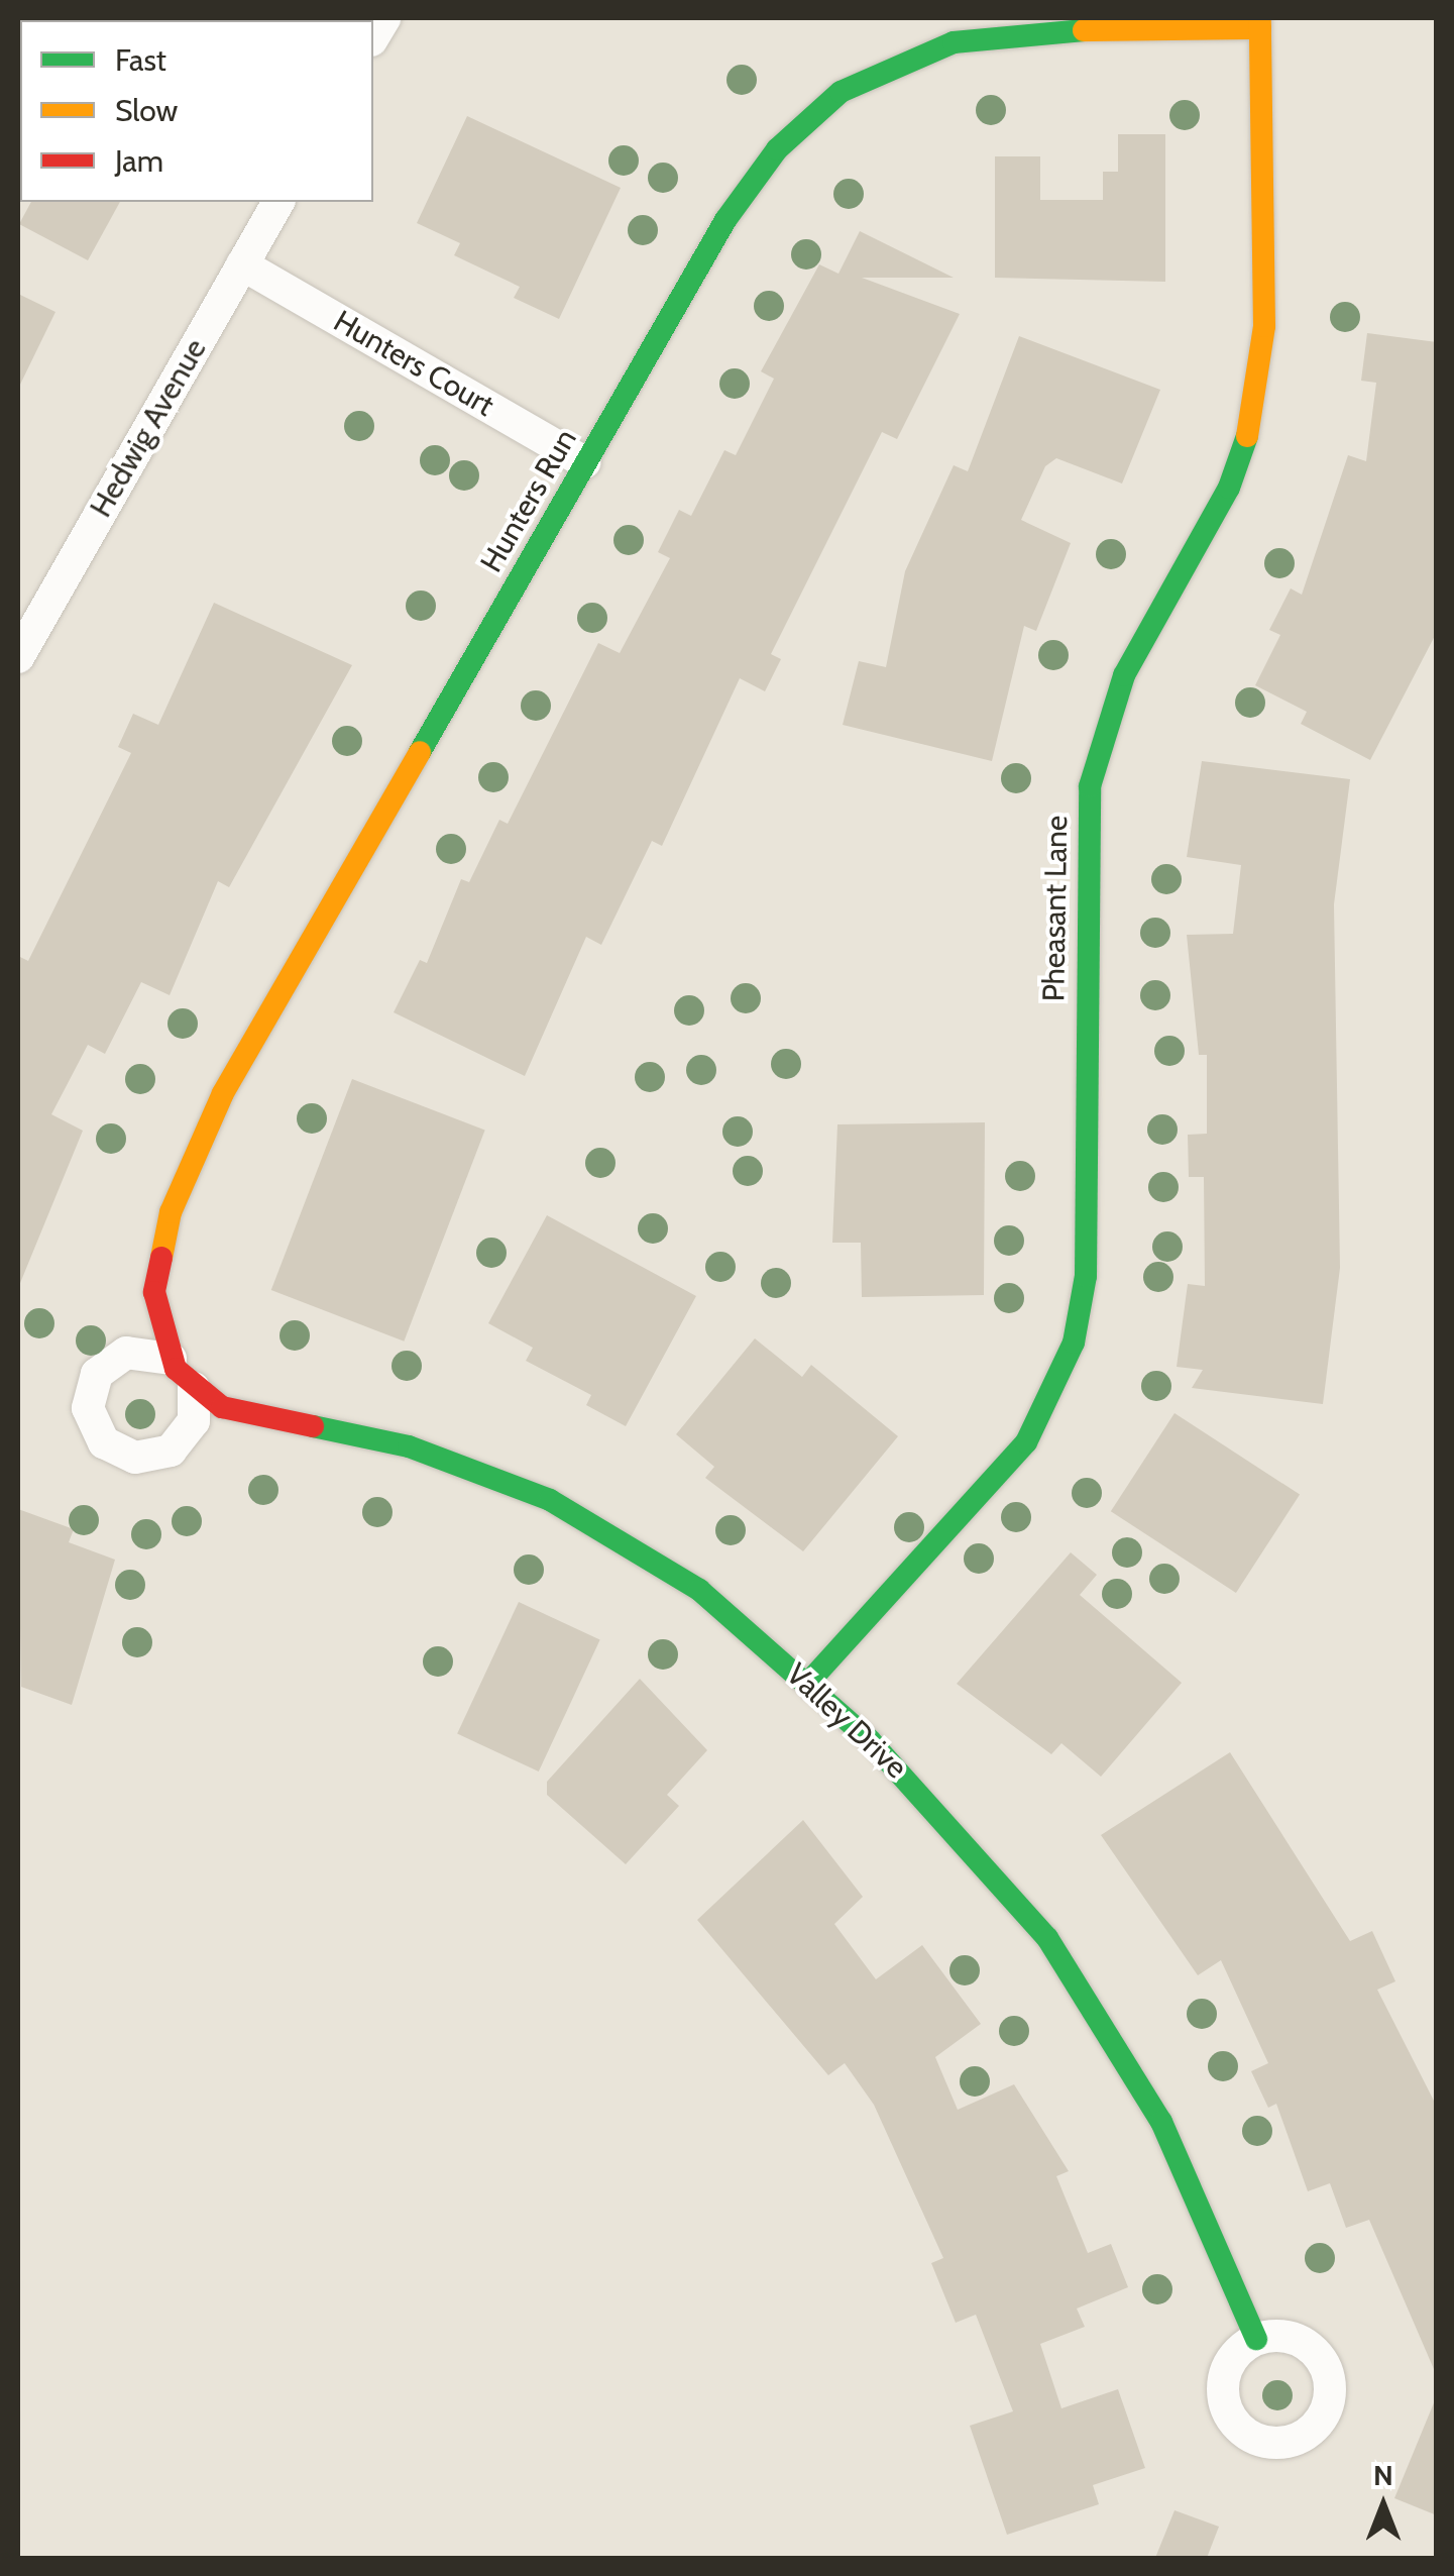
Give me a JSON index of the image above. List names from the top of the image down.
{
  "streets": {
    "street": [
      "Hunters Court",
      "Hedwig Avenue",
      "Hunters Run",
      "Pheasant Lane",
      "Valley Drive"
    ]
  },
  "crossings": [
    ["Hunters Court", "Hedwig Avenue"],
    ["Hunters Court", "Hunters Run"],
    ["Hunters Run", "Pheasant Lane"],
    ["Hunters Run", "Valley Drive"],
    ["Pheasant Lane", "Valley Drive"]
  ],
  "legend": ["Fast", "Slow", "Jam"],
  "north": "top"
}
